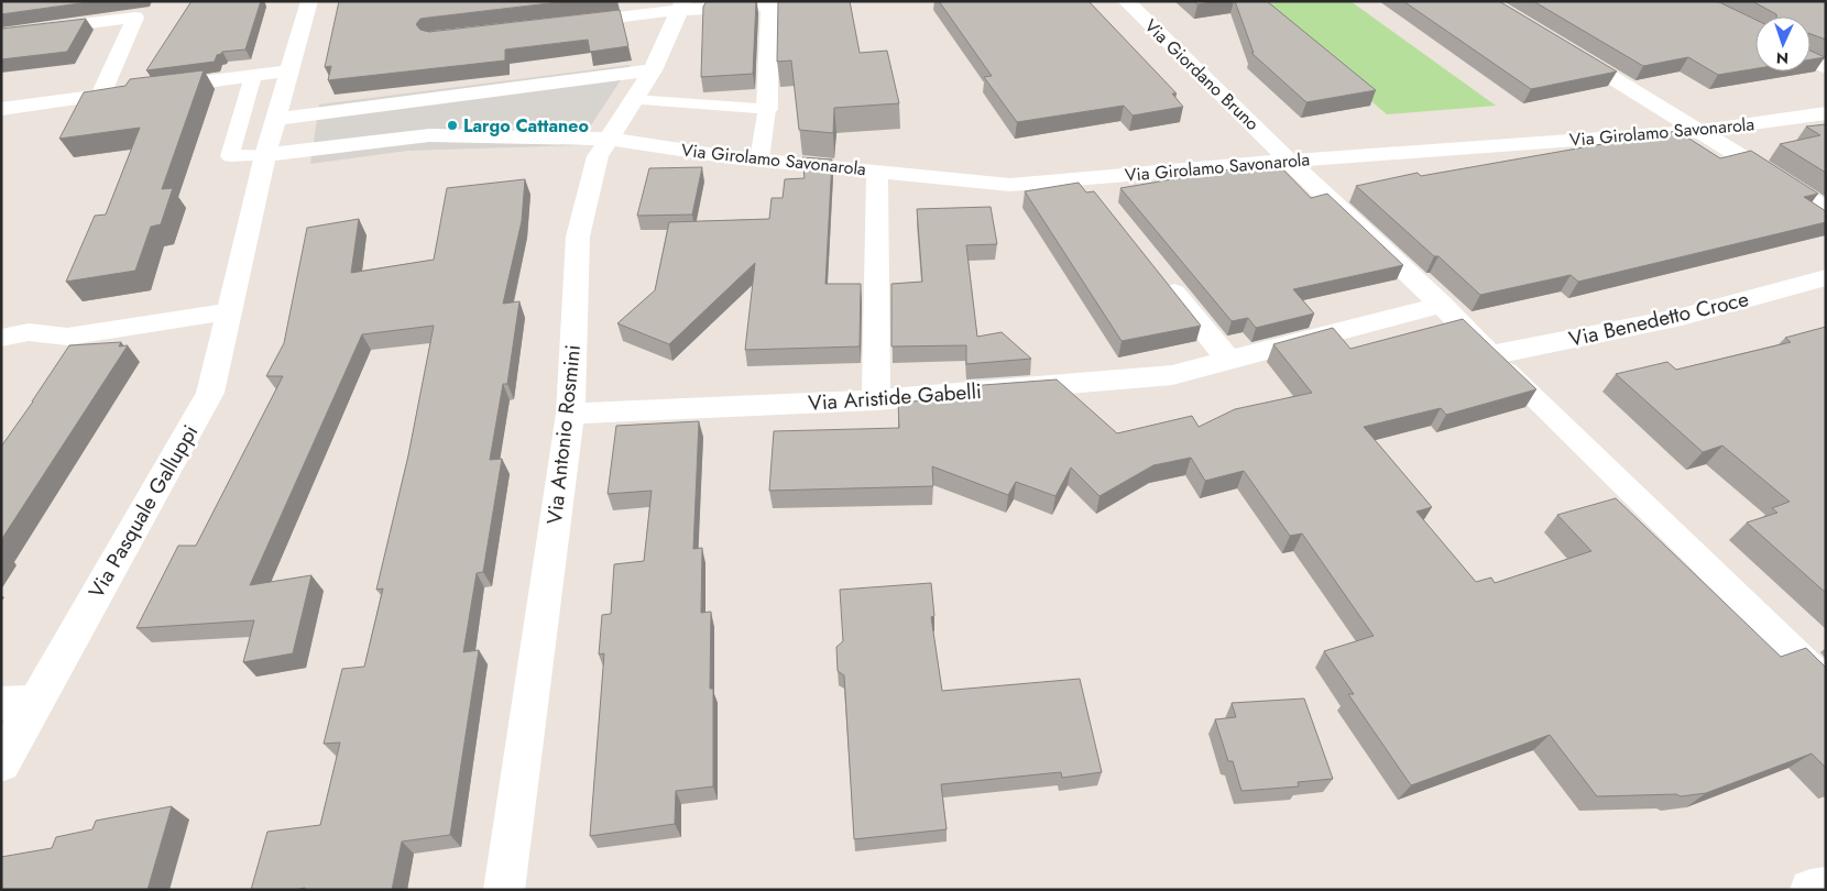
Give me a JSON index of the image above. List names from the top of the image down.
{
  "streets": {
    "street": [
      "Via Giordano Bruno",
      "Via Girolamo Savonarola",
      "Via Benedetto Croce",
      "Via Aristide Gabelli",
      "Via Antonio Rosmini",
      "Via Pasquale Galluppi"
    ]
  },
  "crossings": [
    ["Via Giordano Bruno", "Via Girolamo Savonarola"],
    ["Via Giordano Bruno", "Via Benedetto Croce"],
    ["Via Giordano Bruno", "Via Aristide Gabelli"],
    ["Via Girolamo Savonarola", "Via Antonio Rosmini"],
    ["Via Aristide Gabelli", "Via Antonio Rosmini"]
  ],
  "places": ["Largo Cattaneo"],
  "north": "bottom"
}
